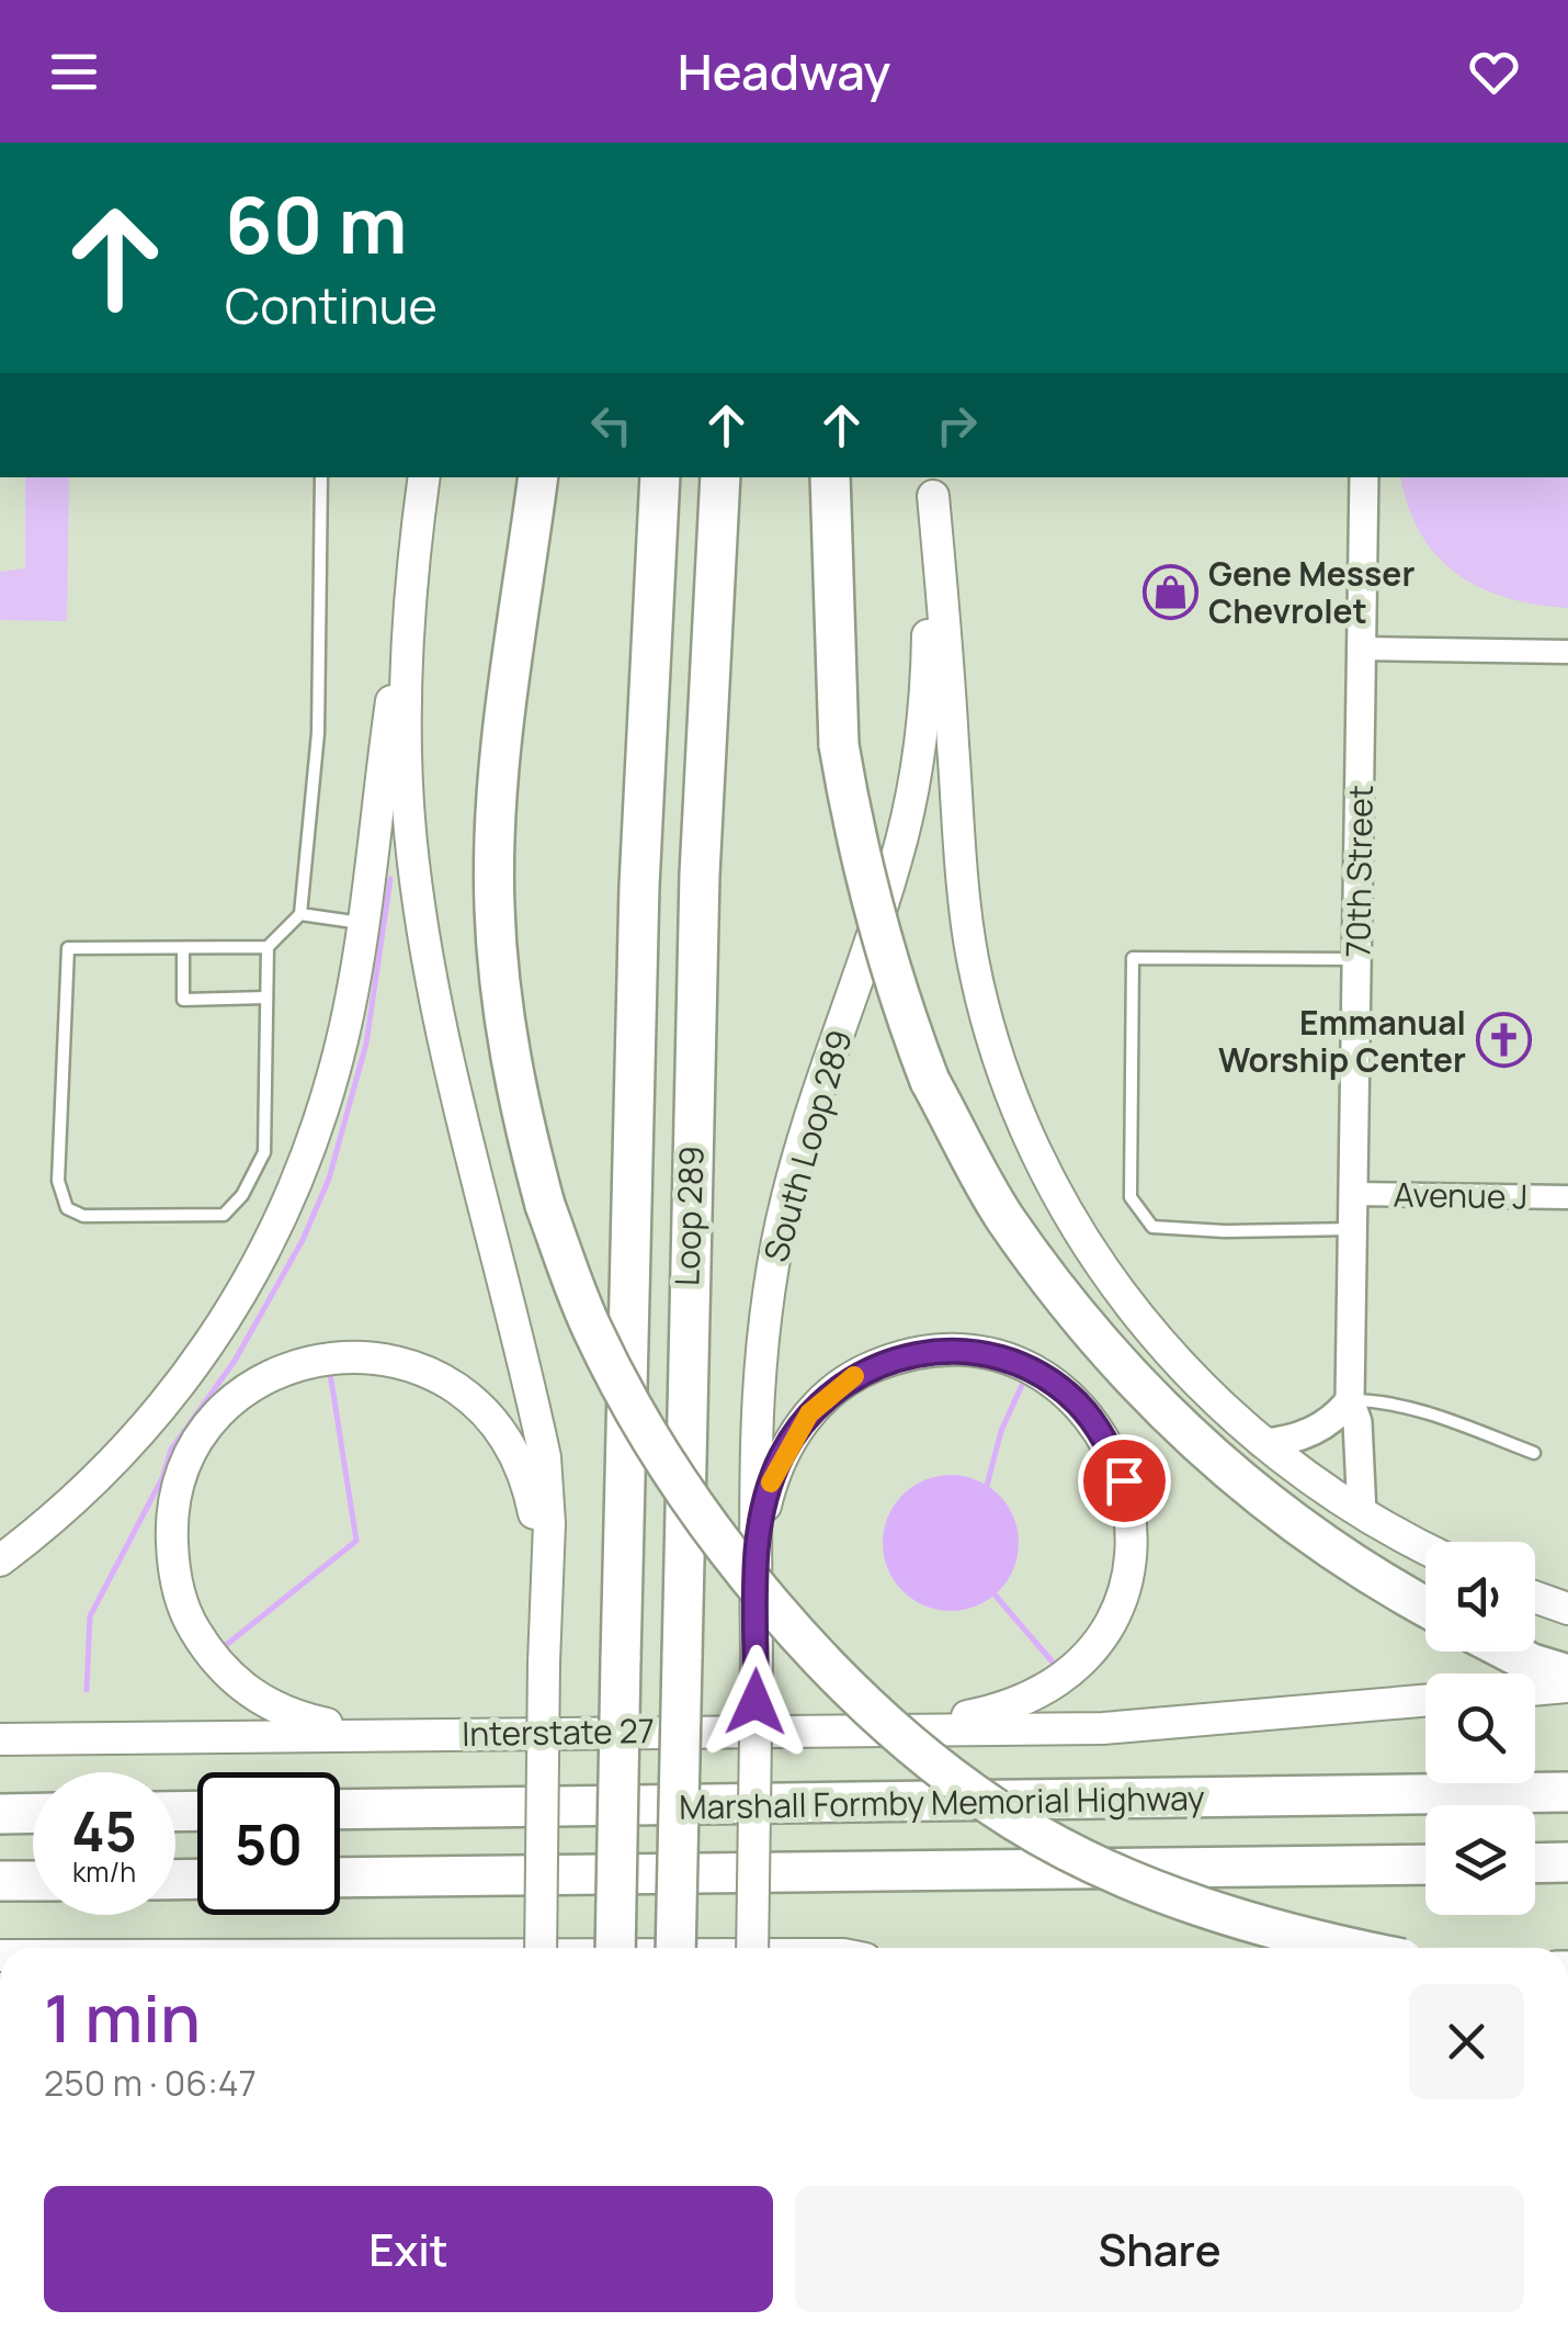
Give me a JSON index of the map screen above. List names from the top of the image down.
{
  "streets": {
    "highway": ["Loop 289", "Marshall Formby Memorial Highway"],
    "main road": ["South Loop 289", "Interstate 27"],
    "street": ["70th Street", "Avenue J"]
  },
  "crossings": [
    ["70th Street", "Avenue J"]
  ],
  "places": {
    "shop": ["Gene Messer Chevrolet"],
    "church": ["Emmanual Worship Center"]
  },
  "page": {
    "header": "Headway",
    "turn": ["60 m", "Continue"],
    "speed": "45 km/h",
    "limit": "50",
    "heading": ["1 min", "250 m · 06:47"],
    "buttons": ["Exit", "Share"]
  }
}
